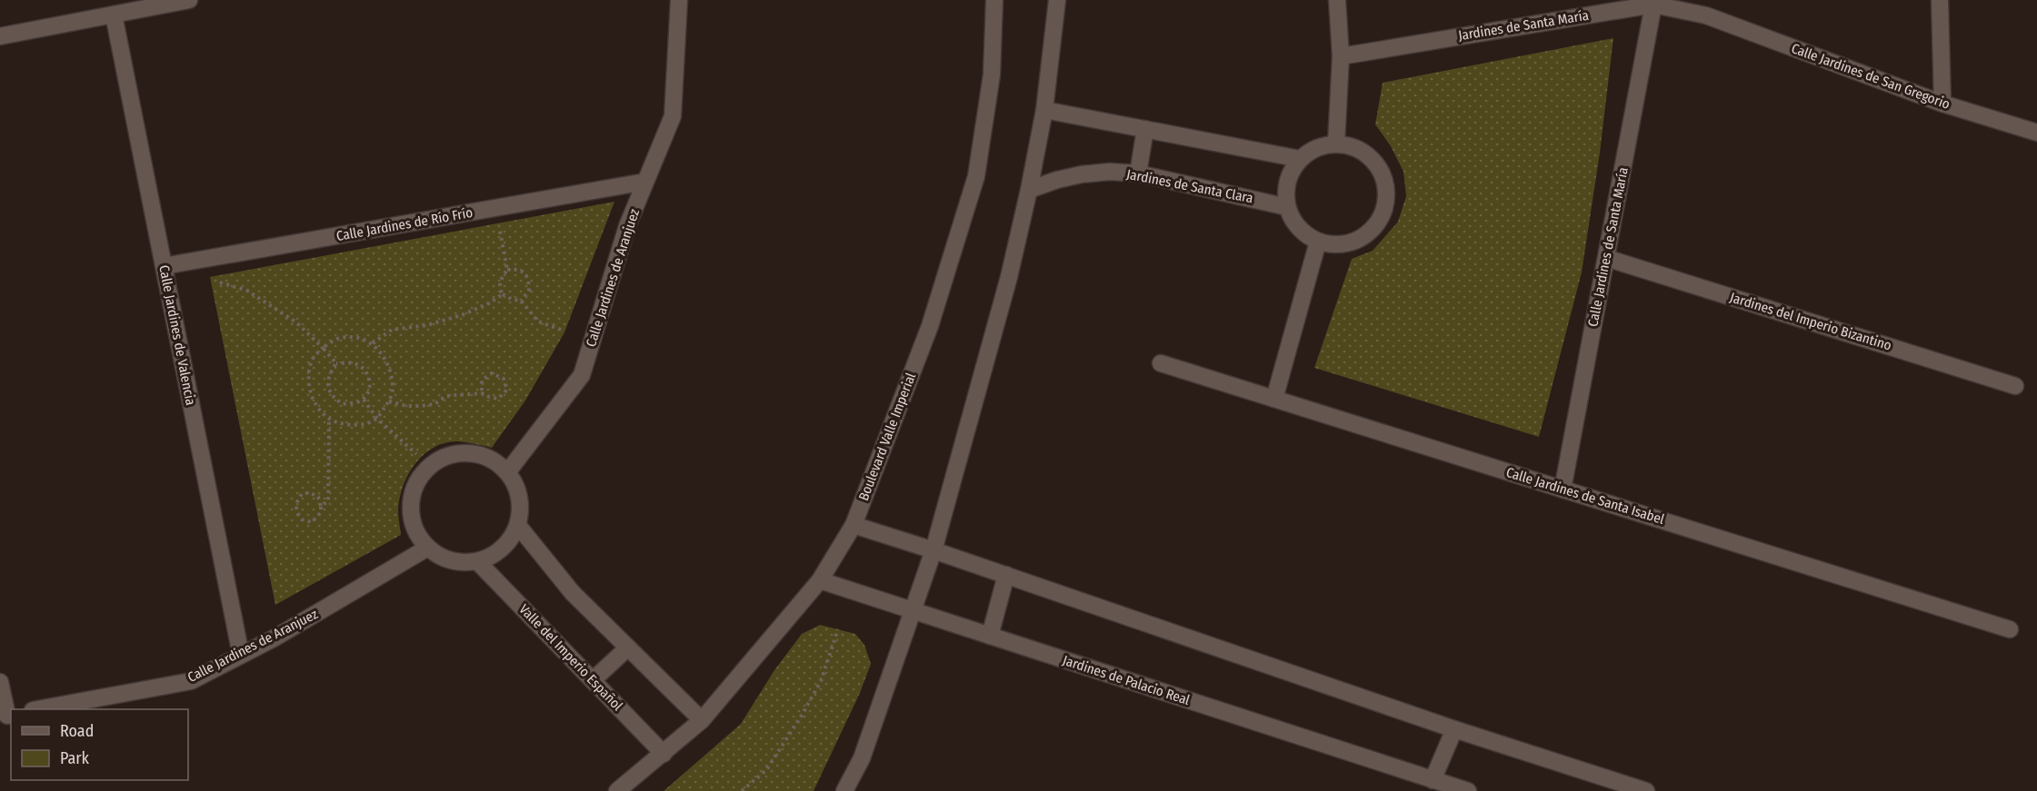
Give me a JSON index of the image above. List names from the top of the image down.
{
  "streets": {
    "street": [
      "Jardines de Santa María",
      "Calle Jardines de San Gregorio",
      "Jardines de Santa Clara",
      "Calle Jardines de Río Frío",
      "Calle Jardines de Santa María",
      "Calle Jardines de Aranjuez",
      "Jardines del Imperio Bizantino",
      "Calle Jardines de Valencia",
      "Boulevard Valle Imperial",
      "Calle Jardines de Santa Isabel",
      "Valle del Imperio Español",
      "Jardines de Palacio Real"
    ]
  },
  "crossings": [
    ["Jardines de Santa María", "Calle Jardines de San Gregorio"],
    ["Jardines de Santa María", "Calle Jardines de Santa María"],
    ["Calle Jardines de Río Frío", "Calle Jardines de Aranjuez"],
    ["Calle Jardines de Río Frío", "Calle Jardines de Valencia"],
    ["Calle Jardines de Santa María", "Jardines del Imperio Bizantino"],
    ["Calle Jardines de Santa María", "Calle Jardines de Santa Isabel"],
    ["Calle Jardines de Aranjuez", "Calle Jardines de Valencia"],
    ["Calle Jardines de Aranjuez", "Valle del Imperio Español"],
    ["Boulevard Valle Imperial", "Valle del Imperio Español"],
    ["Boulevard Valle Imperial", "Jardines de Palacio Real"]
  ],
  "legend": ["Road", "Park"]
}
